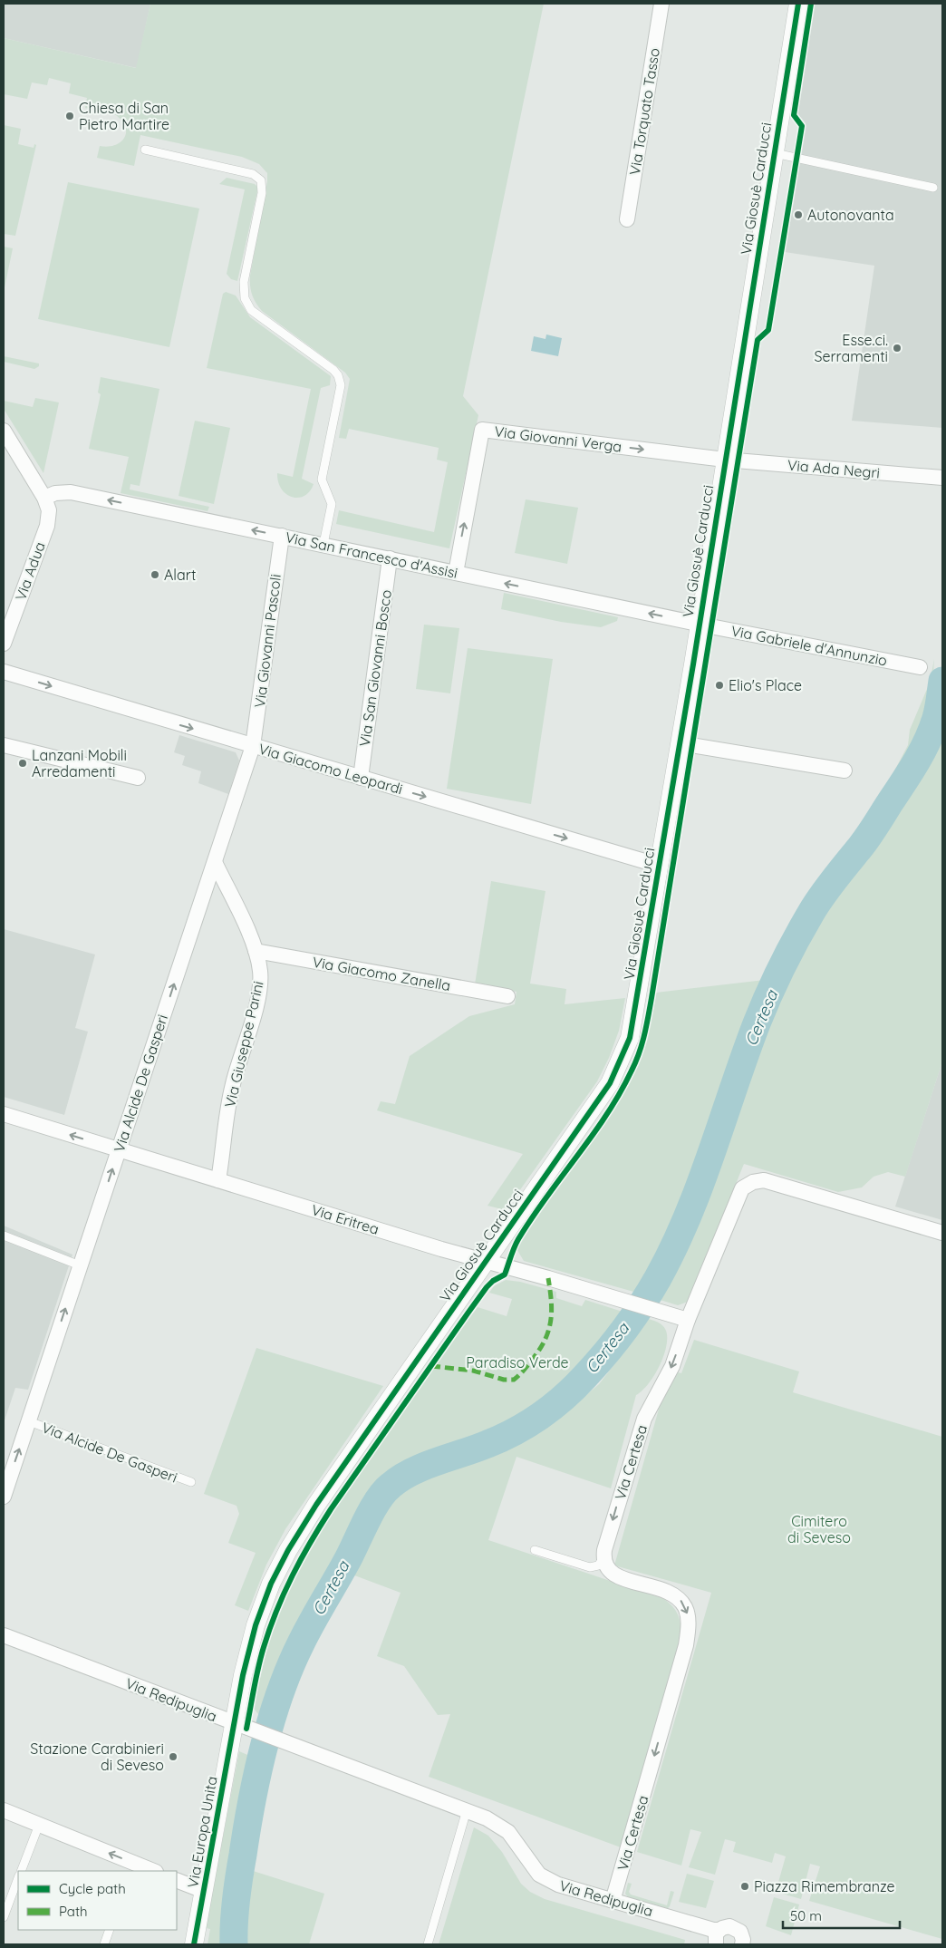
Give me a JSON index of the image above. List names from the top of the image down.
{
  "streets": {
    "street": [
      "Via Torquato Tasso",
      "Via Giosuè Carducci",
      "Via Giovanni Verga",
      "Via Ada Negri",
      "Via San Francesco d'Assisi",
      "Via Adua",
      "Via Giovanni Pascoli",
      "Via Gabriele d'Annunzio",
      "Via San Giovanni Bosco",
      "Via Giacomo Leopardi",
      "Via Giacomo Zanella",
      "Via Giuseppe Parini",
      "Via Alcide De Gasperi",
      "Via Eritrea",
      "Via Certesa",
      "Via Redipuglia",
      "Via Europa Unita"
    ]
  },
  "crossings": [
    ["Via Giosuè Carducci", "Via Giovanni Verga"],
    ["Via Giosuè Carducci", "Via Ada Negri"],
    ["Via Giosuè Carducci", "Via San Francesco d'Assisi"],
    ["Via Giosuè Carducci", "Via Gabriele d'Annunzio"],
    ["Via Giosuè Carducci", "Via Giacomo Leopardi"],
    ["Via Giosuè Carducci", "Via Eritrea"],
    ["Via Giosuè Carducci", "Via Redipuglia"],
    ["Via Giosuè Carducci", "Via Europa Unita"],
    ["Via Giovanni Verga", "Via Ada Negri"],
    ["Via Giovanni Verga", "Via San Francesco d'Assisi"],
    ["Via San Francesco d'Assisi", "Via Adua"],
    ["Via San Francesco d'Assisi", "Via Giovanni Pascoli"],
    ["Via San Francesco d'Assisi", "Via Gabriele d'Annunzio"],
    ["Via San Francesco d'Assisi", "Via San Giovanni Bosco"],
    ["Via Giovanni Pascoli", "Via Giacomo Leopardi"],
    ["Via Giovanni Pascoli", "Via Alcide De Gasperi"],
    ["Via San Giovanni Bosco", "Via Giacomo Leopardi"],
    ["Via Giacomo Leopardi", "Via Alcide De Gasperi"],
    ["Via Giacomo Zanella", "Via Giuseppe Parini"],
    ["Via Giuseppe Parini", "Via Alcide De Gasperi"],
    ["Via Giuseppe Parini", "Via Eritrea"],
    ["Via Alcide De Gasperi", "Via Eritrea"],
    ["Via Eritrea", "Via Certesa"],
    ["Via Certesa", "Via Redipuglia"],
    ["Via Redipuglia", "Via Europa Unita"]
  ],
  "one_way": [
    "Via San Francesco d'Assisi",
    "Via Giacomo Leopardi",
    "Via Alcide De Gasperi",
    "Via Certesa"
  ],
  "water": ["Certesa"],
  "parks": ["Paradiso Verde", "Cimitero di Seveso"],
  "places": [
    "Chiesa di San Pietro Martire",
    "Autonovanta",
    "Esse.ci. Serramenti",
    "Alart",
    "Elio's Place",
    "Lanzani Mobili Arredamenti",
    "Stazione Carabinieri di Seveso",
    "Piazza Rimembranze"
  ],
  "legend": ["Cycle path", "Path"],
  "scale_bar": "50 m"
}
